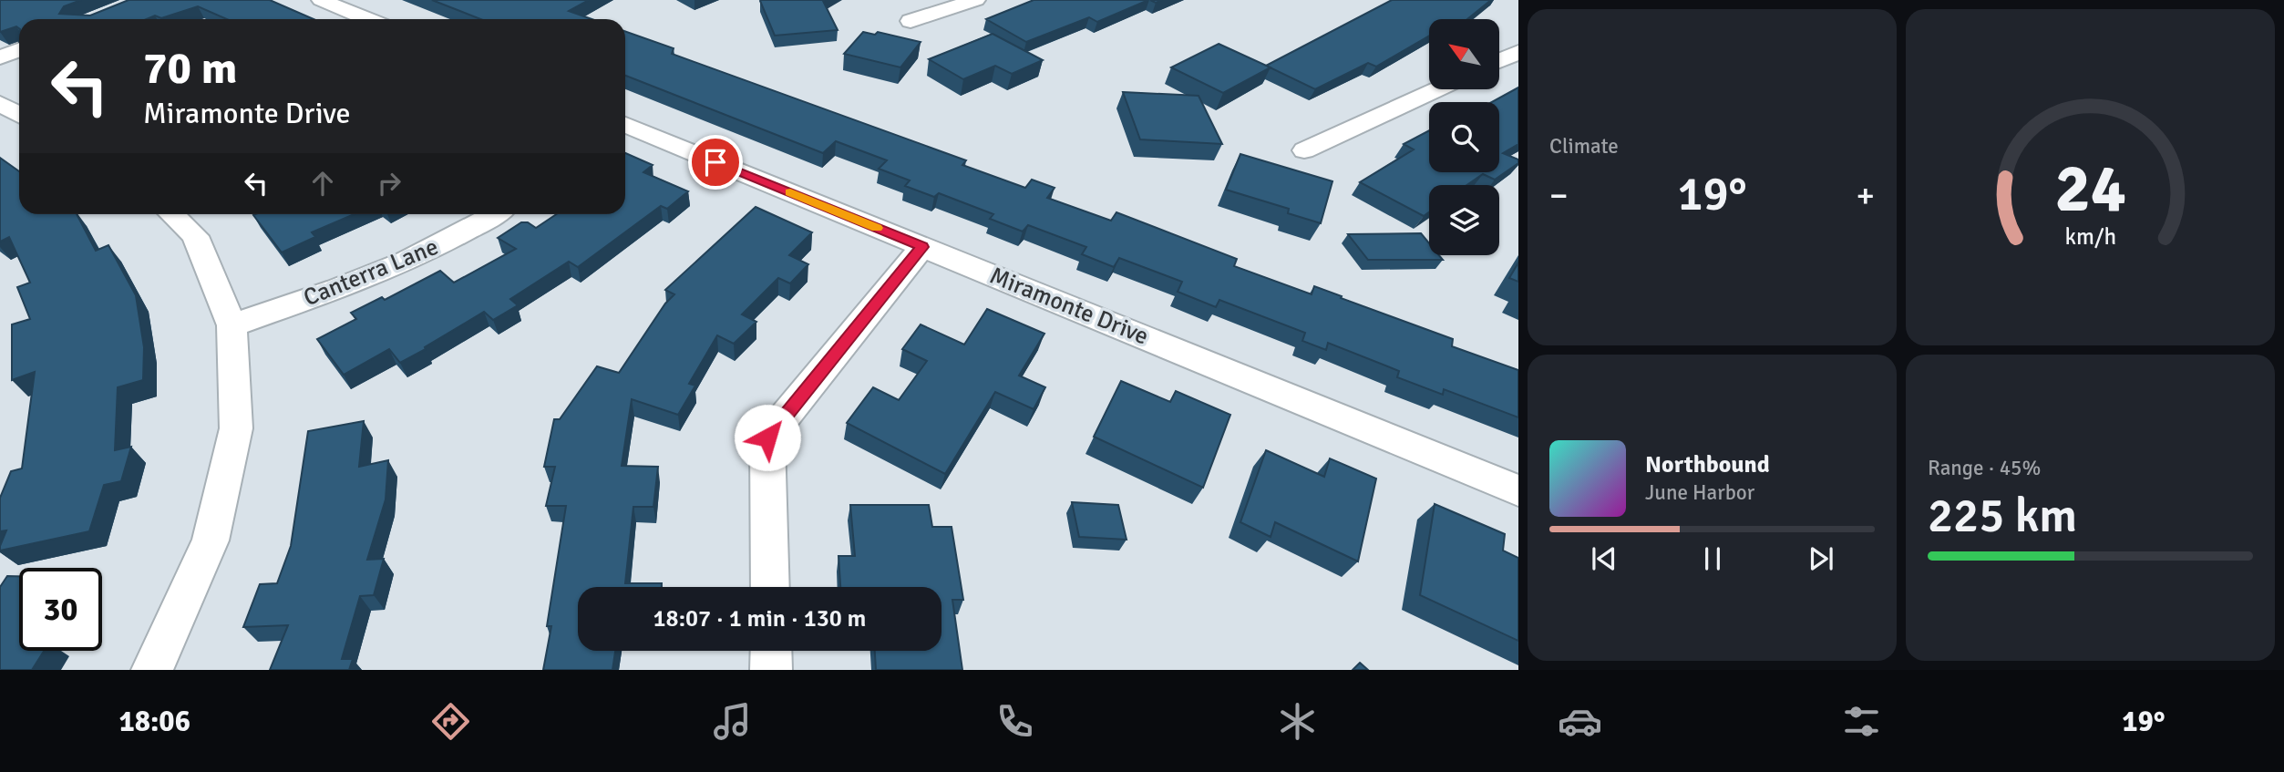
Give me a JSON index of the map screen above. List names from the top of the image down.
{
  "streets": {
    "street": ["Canterra Lane", "Miramonte Drive"]
  },
  "north": "top left",
  "page": {
    "tile": [
      "Climate",
      ["Range · 45%", "225 km"]
    ],
    "turn": ["70 m", "Miramonte Drive"],
    "heat": ["−", "19°", "+"],
    "song": ["Northbound", "June Harbor"],
    "limit": "30",
    "trip": "18:07 · 1 min · 130 m",
    "tabs": ["18:06", "19°"],
    "gauge": ["24", "km/h"]
  }
}
